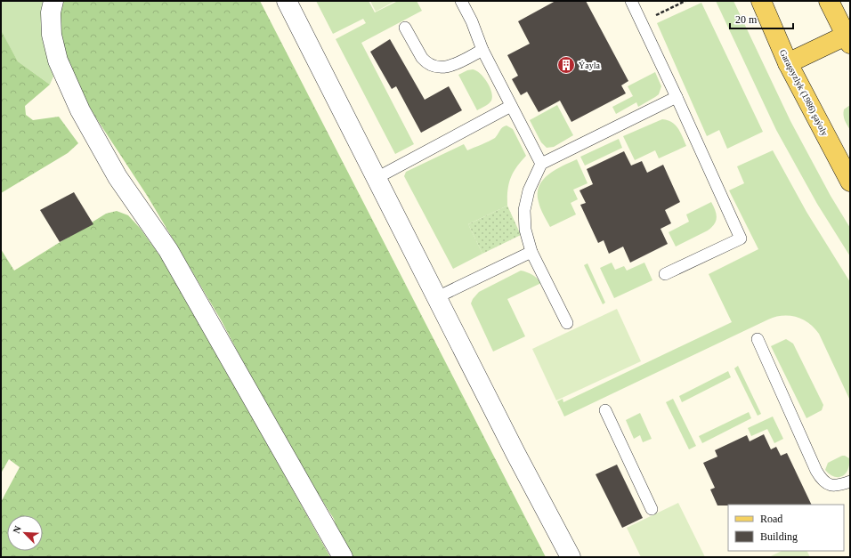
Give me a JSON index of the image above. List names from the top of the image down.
{
  "streets": {
    "main road": ["Garaşsyzlyk (1986) şaýoly"]
  },
  "places": {
    "building": ["Ýayla"]
  },
  "legend": ["Road", "Building"],
  "scale_bar": "20 m",
  "north": "top left"
}
